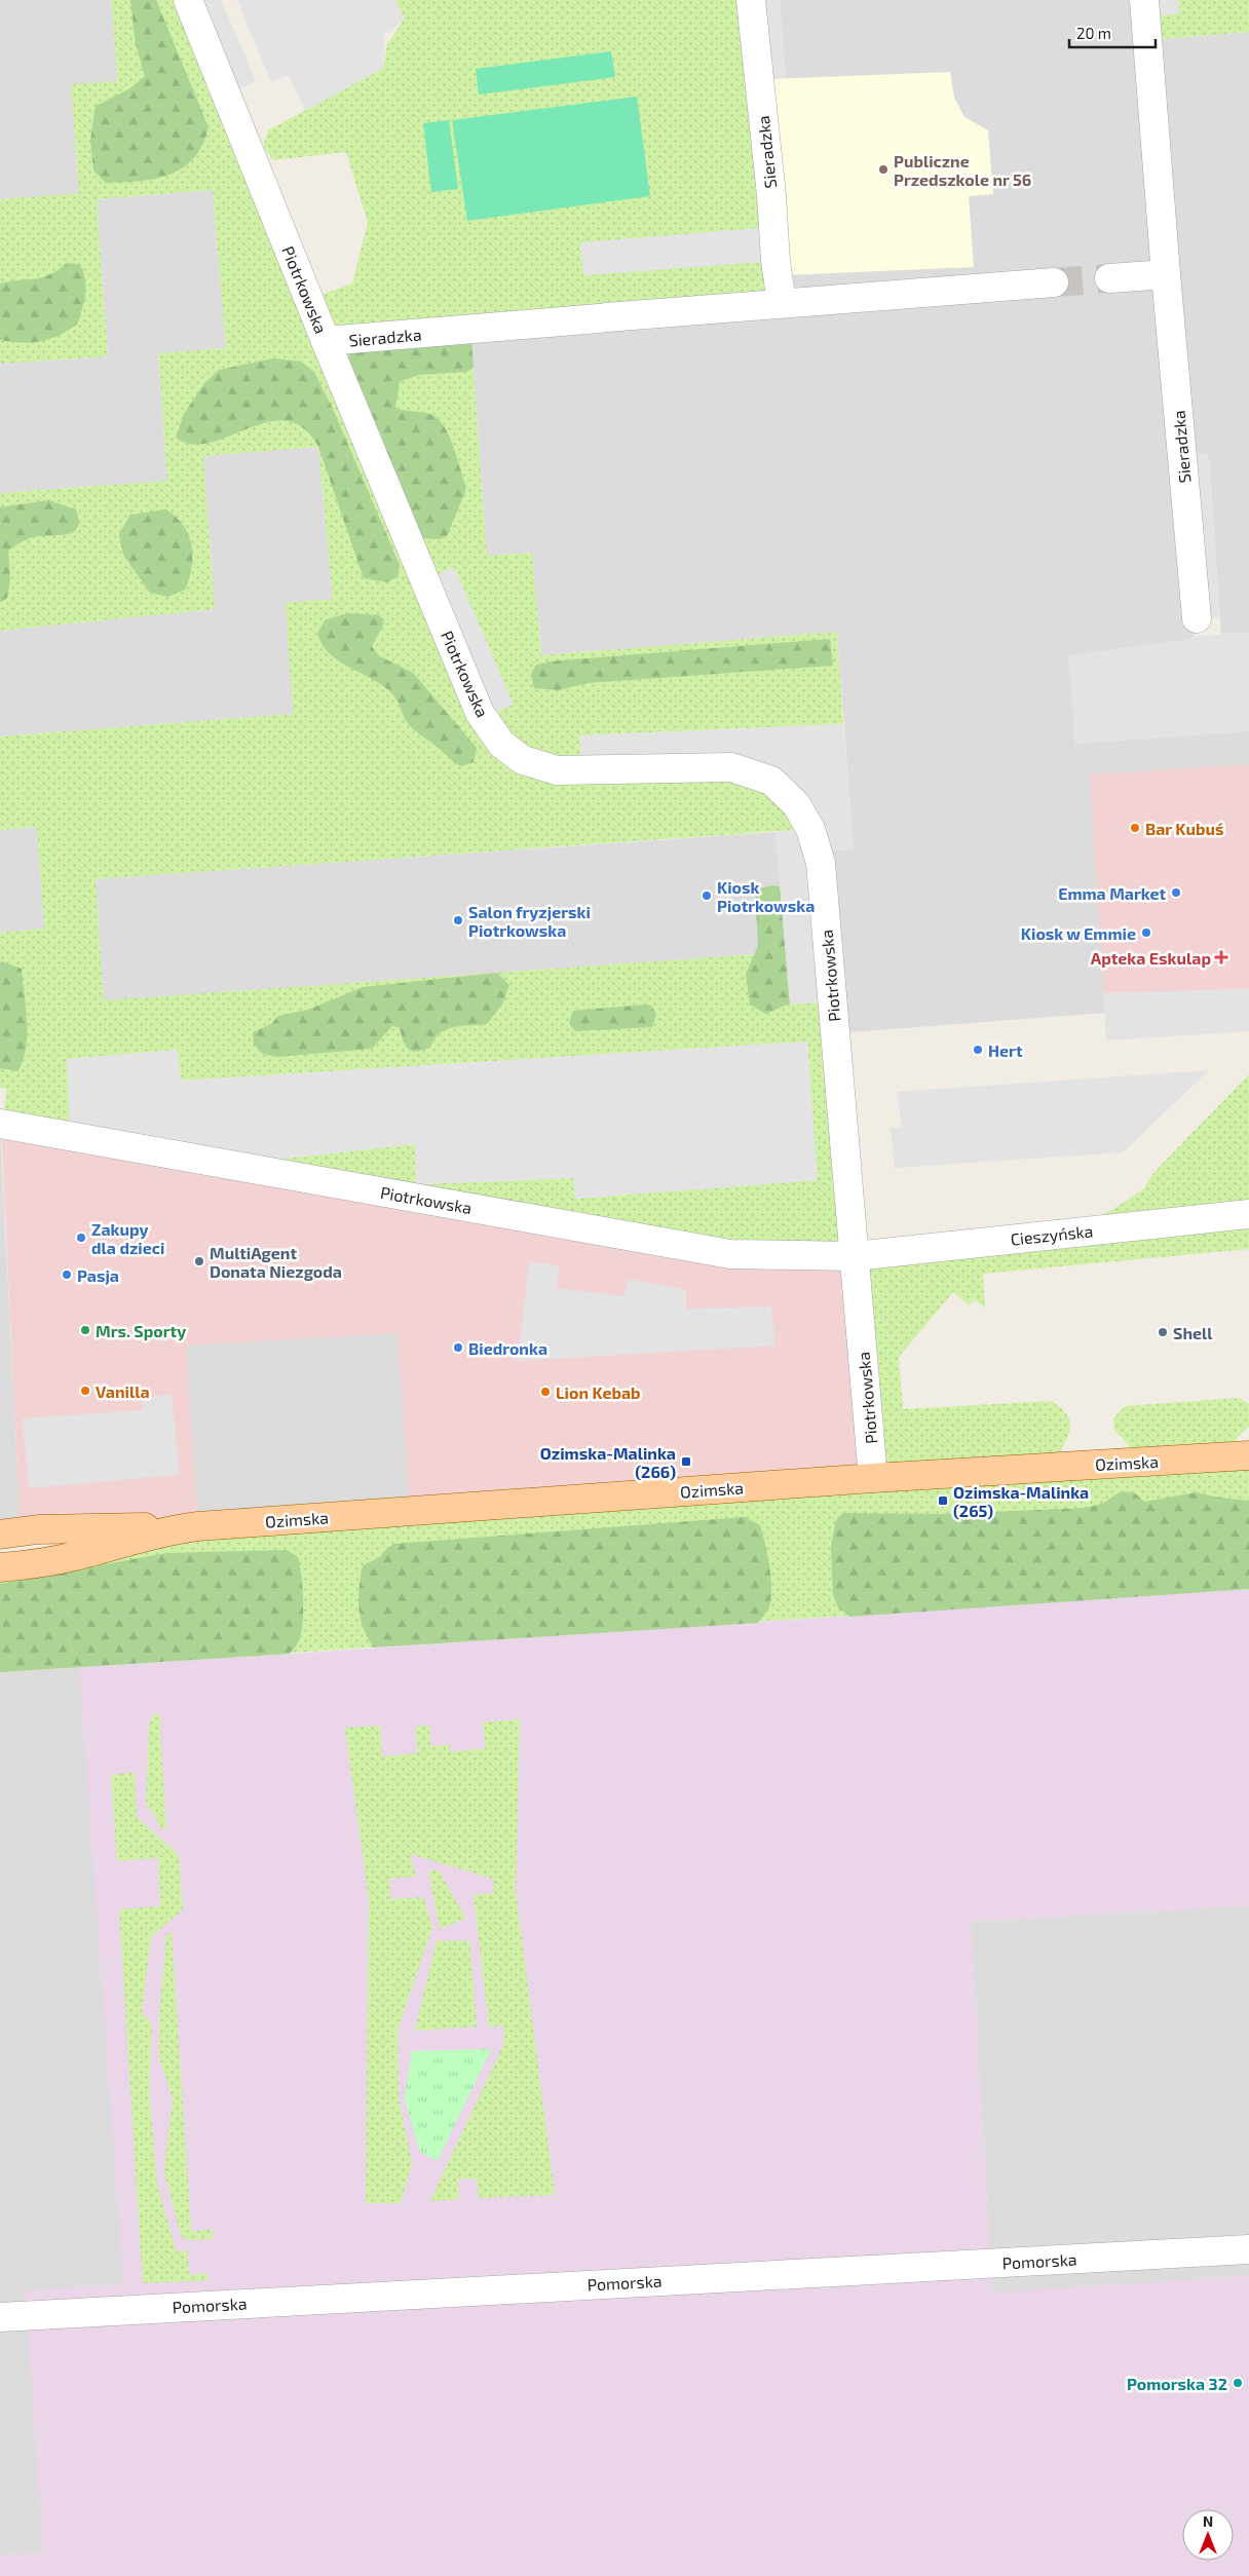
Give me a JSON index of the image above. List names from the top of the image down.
{
  "streets": {
    "main road": ["Ozimska"],
    "street": [
      "Sieradzka",
      "Piotrkowska",
      "Cieszyńska",
      "Pomorska"
    ]
  },
  "crossings": [
    ["Sieradzka", "Piotrkowska"],
    ["Piotrkowska", "Cieszyńska"],
    ["Piotrkowska", "Ozimska"]
  ],
  "places": {
    "other": [
      "Publiczne Przedszkole nr 56",
      "Bar Kubuś",
      "Emma Market",
      "Kiosk Piotrkowska",
      "Salon fryzjerski Piotrkowska",
      "Kiosk w Emmie",
      "Hert",
      "Zakupy dla dzieci",
      "MultiAgent Donata Niezgoda",
      "Pasja",
      "Mrs. Sporty",
      "Shell",
      "Biedronka",
      "Vanilla",
      "Lion Kebab",
      "Pomorska 32"
    ],
    "health": ["Apteka Eskulap"],
    "transit": ["Ozimska-Malinka (266)", "Ozimska-Malinka (265)"]
  },
  "scale_bar": "20 m",
  "north": "top"
}
